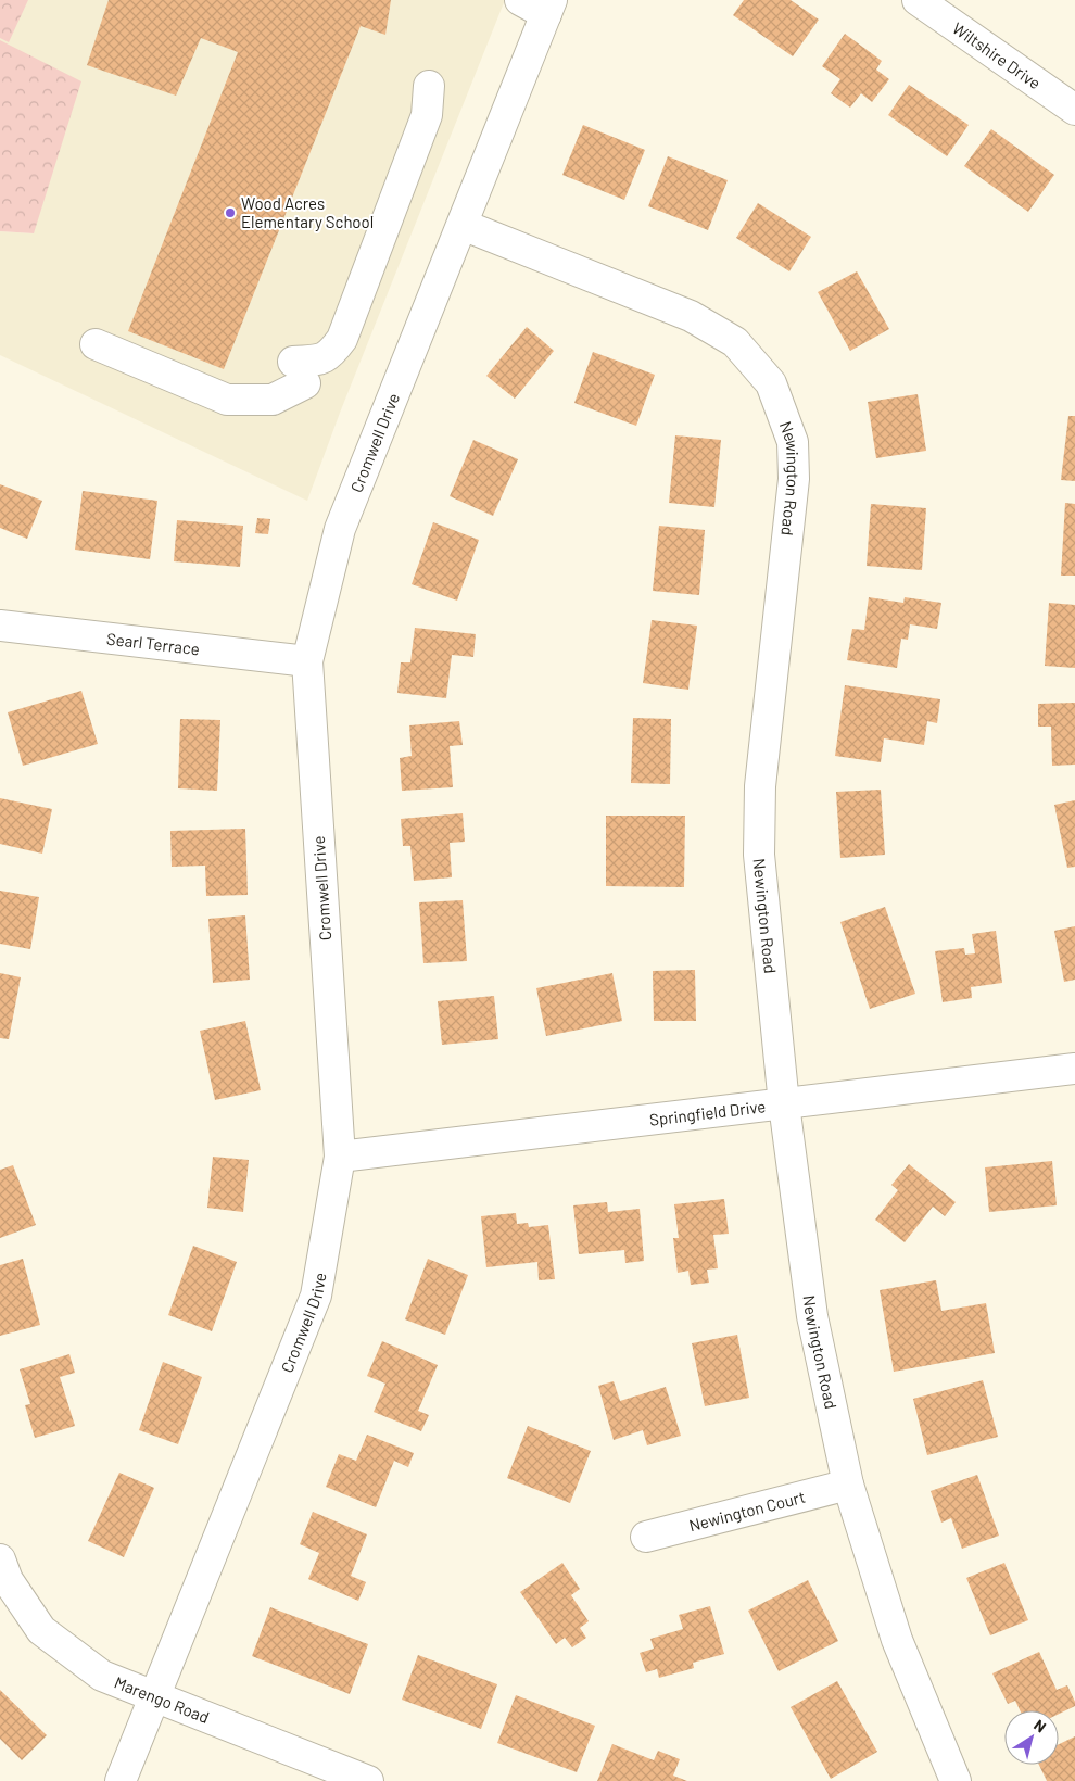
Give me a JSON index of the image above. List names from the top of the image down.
{
  "streets": {
    "street": [
      "Wiltshire Drive",
      "Cromwell Drive",
      "Newington Road",
      "Searl Terrace",
      "Springfield Drive",
      "Newington Court",
      "Marengo Road"
    ]
  },
  "crossings": [
    ["Cromwell Drive", "Newington Road"],
    ["Cromwell Drive", "Searl Terrace"],
    ["Cromwell Drive", "Springfield Drive"],
    ["Cromwell Drive", "Marengo Road"],
    ["Newington Road", "Springfield Drive"],
    ["Newington Road", "Newington Court"]
  ],
  "places": ["Wood Acres Elementary School"],
  "north": "top right"
}
